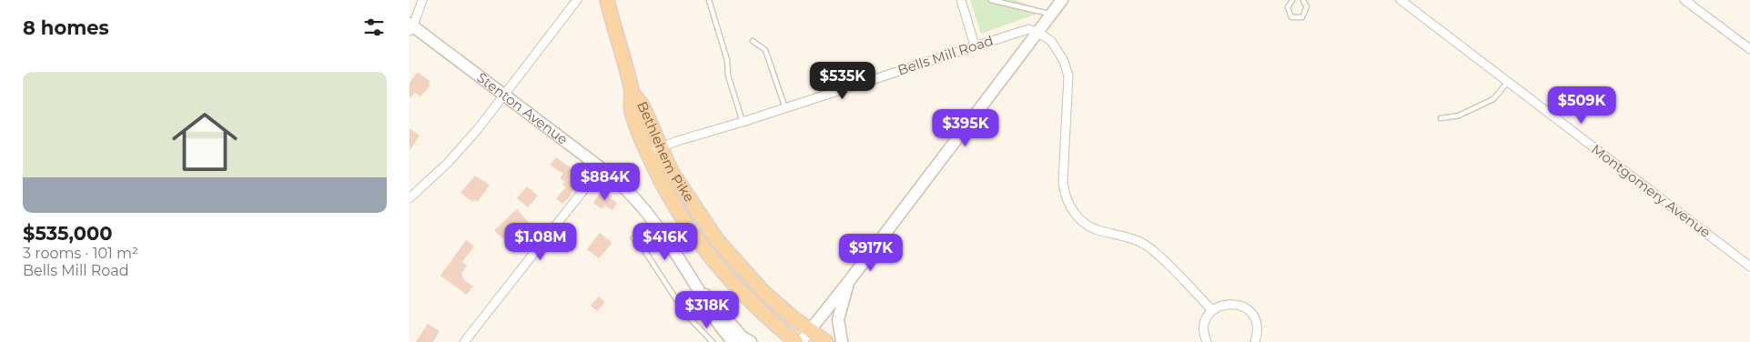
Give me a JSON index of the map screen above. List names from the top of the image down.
{
  "streets": {
    "main road": ["Bethlehem Pike"],
    "street": ["Bells Mill Road", "Stenton Avenue", "Montgomery Avenue"]
  },
  "crossings": [
    ["Bells Mill Road", "Bethlehem Pike"]
  ],
  "page": {
    "heading": "8 homes",
    "list": [
      {
        "name": "$535,000",
        "note": "3 rooms · 101 m² · Bells Mill Road"
      }
    ],
    "price": [
      "$535K",
      "$509K",
      "$395K",
      "$884K",
      "$1.08M",
      "$416K",
      "$917K",
      "$318K"
    ]
  }
}
